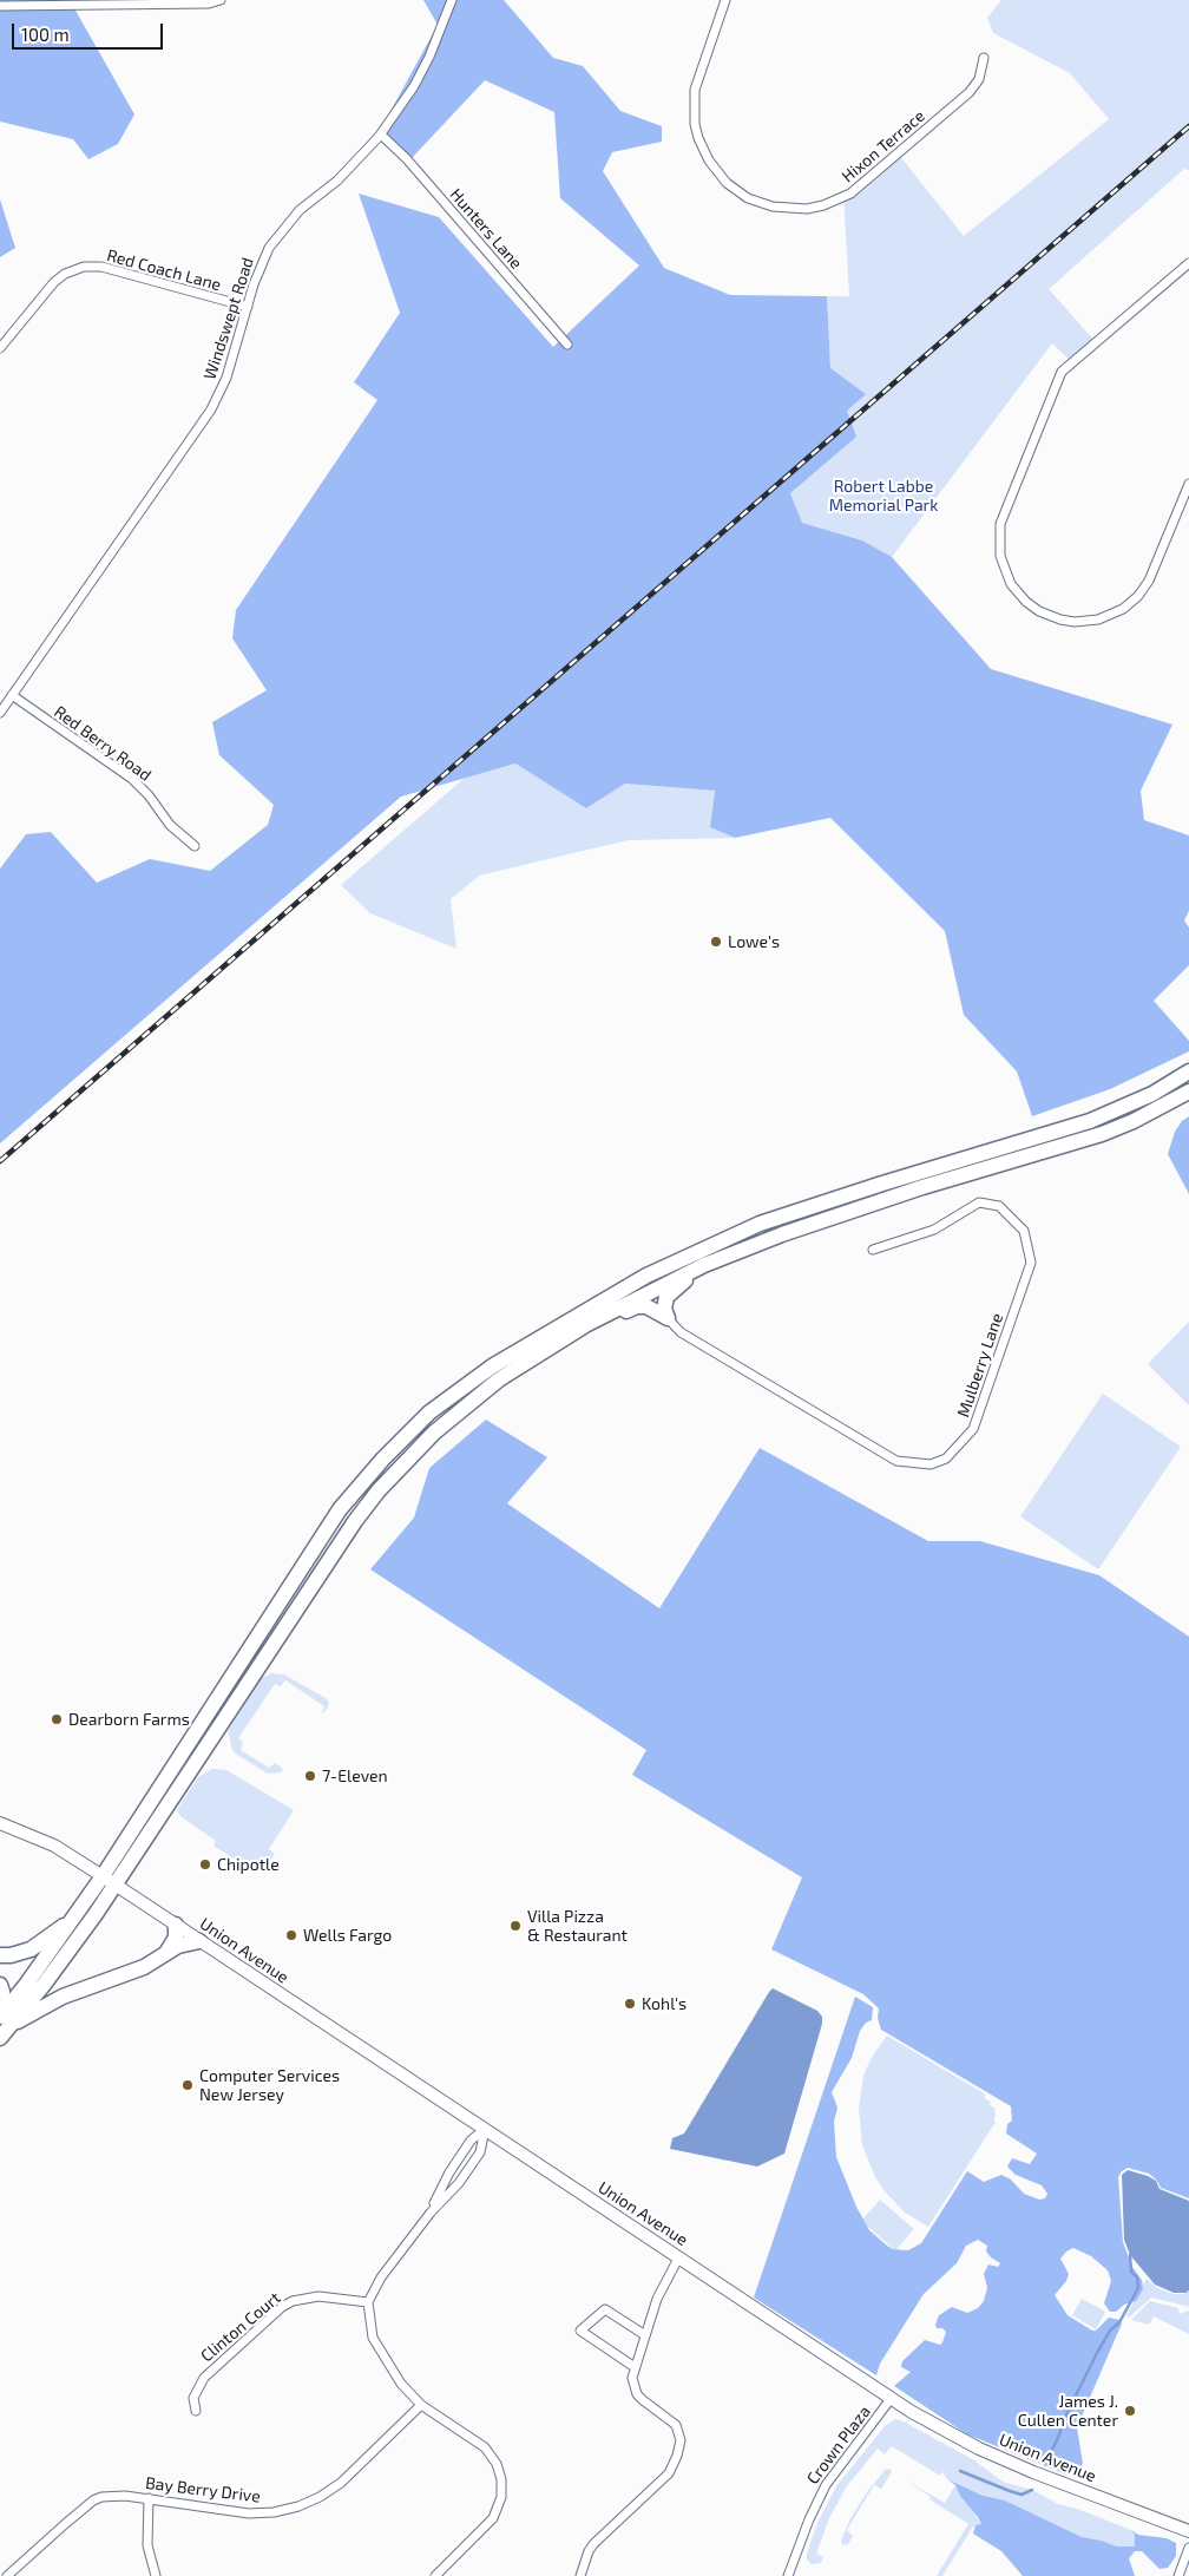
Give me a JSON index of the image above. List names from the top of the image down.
{
  "streets": {
    "street": [
      "Hixon Terrace",
      "Hunters Lane",
      "Red Coach Lane",
      "Windswept Road",
      "Red Berry Road",
      "Mulberry Lane",
      "Union Avenue",
      "Clinton Court",
      "Crown Plaza",
      "Bay Berry Drive"
    ]
  },
  "crossings": [
    ["Hunters Lane", "Windswept Road"],
    ["Red Coach Lane", "Windswept Road"],
    ["Windswept Road", "Red Berry Road"],
    ["Union Avenue", "Crown Plaza"]
  ],
  "parks": ["Robert Labbe Memorial Park"],
  "places": [
    "Lowe's",
    "Dearborn Farms",
    "7-Eleven",
    "Chipotle",
    "Villa Pizza & Restaurant",
    "Wells Fargo",
    "Kohl's",
    "Computer Services New Jersey",
    "James J. Cullen Center"
  ],
  "scale_bar": "100 m"
}
